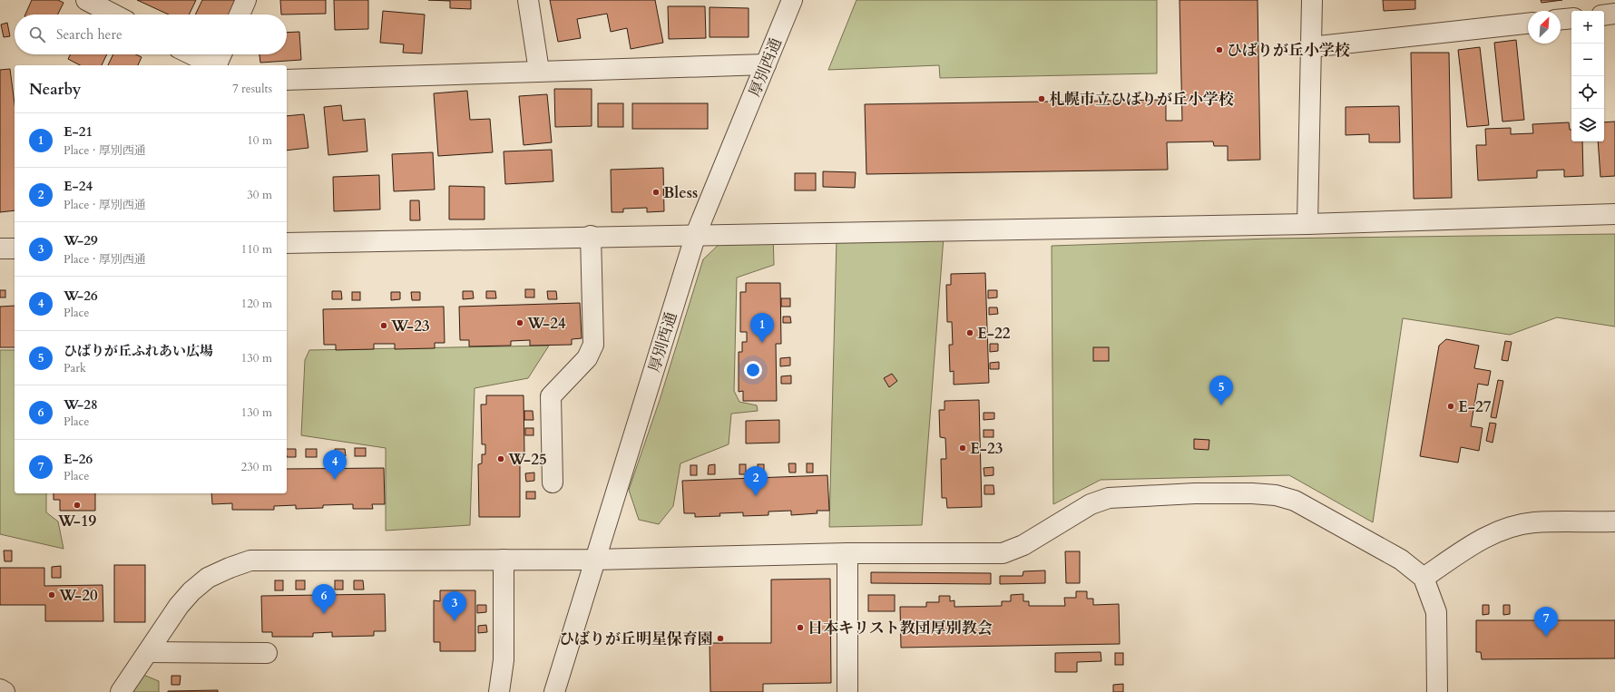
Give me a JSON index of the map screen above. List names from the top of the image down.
{
  "streets": {
    "street": ["厚別西通"]
  },
  "places": [
    "ひばりが丘小学校",
    "札幌市立ひばりが丘小学校",
    "Bless",
    "W-24",
    "W-23",
    "E-22",
    "E-27",
    "E-23",
    "W-25",
    "W-19",
    "W-20",
    "日本キリスト教団厚別教会",
    "ひばりが丘明星保育園"
  ],
  "north": "top right",
  "page": {
    "map_buttons": ["+", "−"],
    "search": "Search here",
    "heading": ["Nearby", "7 results"],
    "list": [
      {
        "mark": "1",
        "name": "E-21",
        "note": "Place · 厚別西通",
        "value": "10 m"
      },
      {
        "mark": "2",
        "name": "E-24",
        "note": "Place · 厚別西通",
        "value": "30 m"
      },
      {
        "mark": "3",
        "name": "W-29",
        "note": "Place · 厚別西通",
        "value": "110 m"
      },
      {
        "mark": "4",
        "name": "W-26",
        "note": "Place",
        "value": "120 m"
      },
      {
        "mark": "5",
        "name": "ひばりが丘ふれあい広場",
        "note": "Park",
        "value": "130 m"
      },
      {
        "mark": "6",
        "name": "W-28",
        "note": "Place",
        "value": "130 m"
      },
      {
        "mark": "7",
        "name": "E-26",
        "note": "Place",
        "value": "230 m"
      }
    ],
    "pins": [
      "1",
      "5",
      "4",
      "2",
      "6",
      "3",
      "7"
    ]
  }
}
